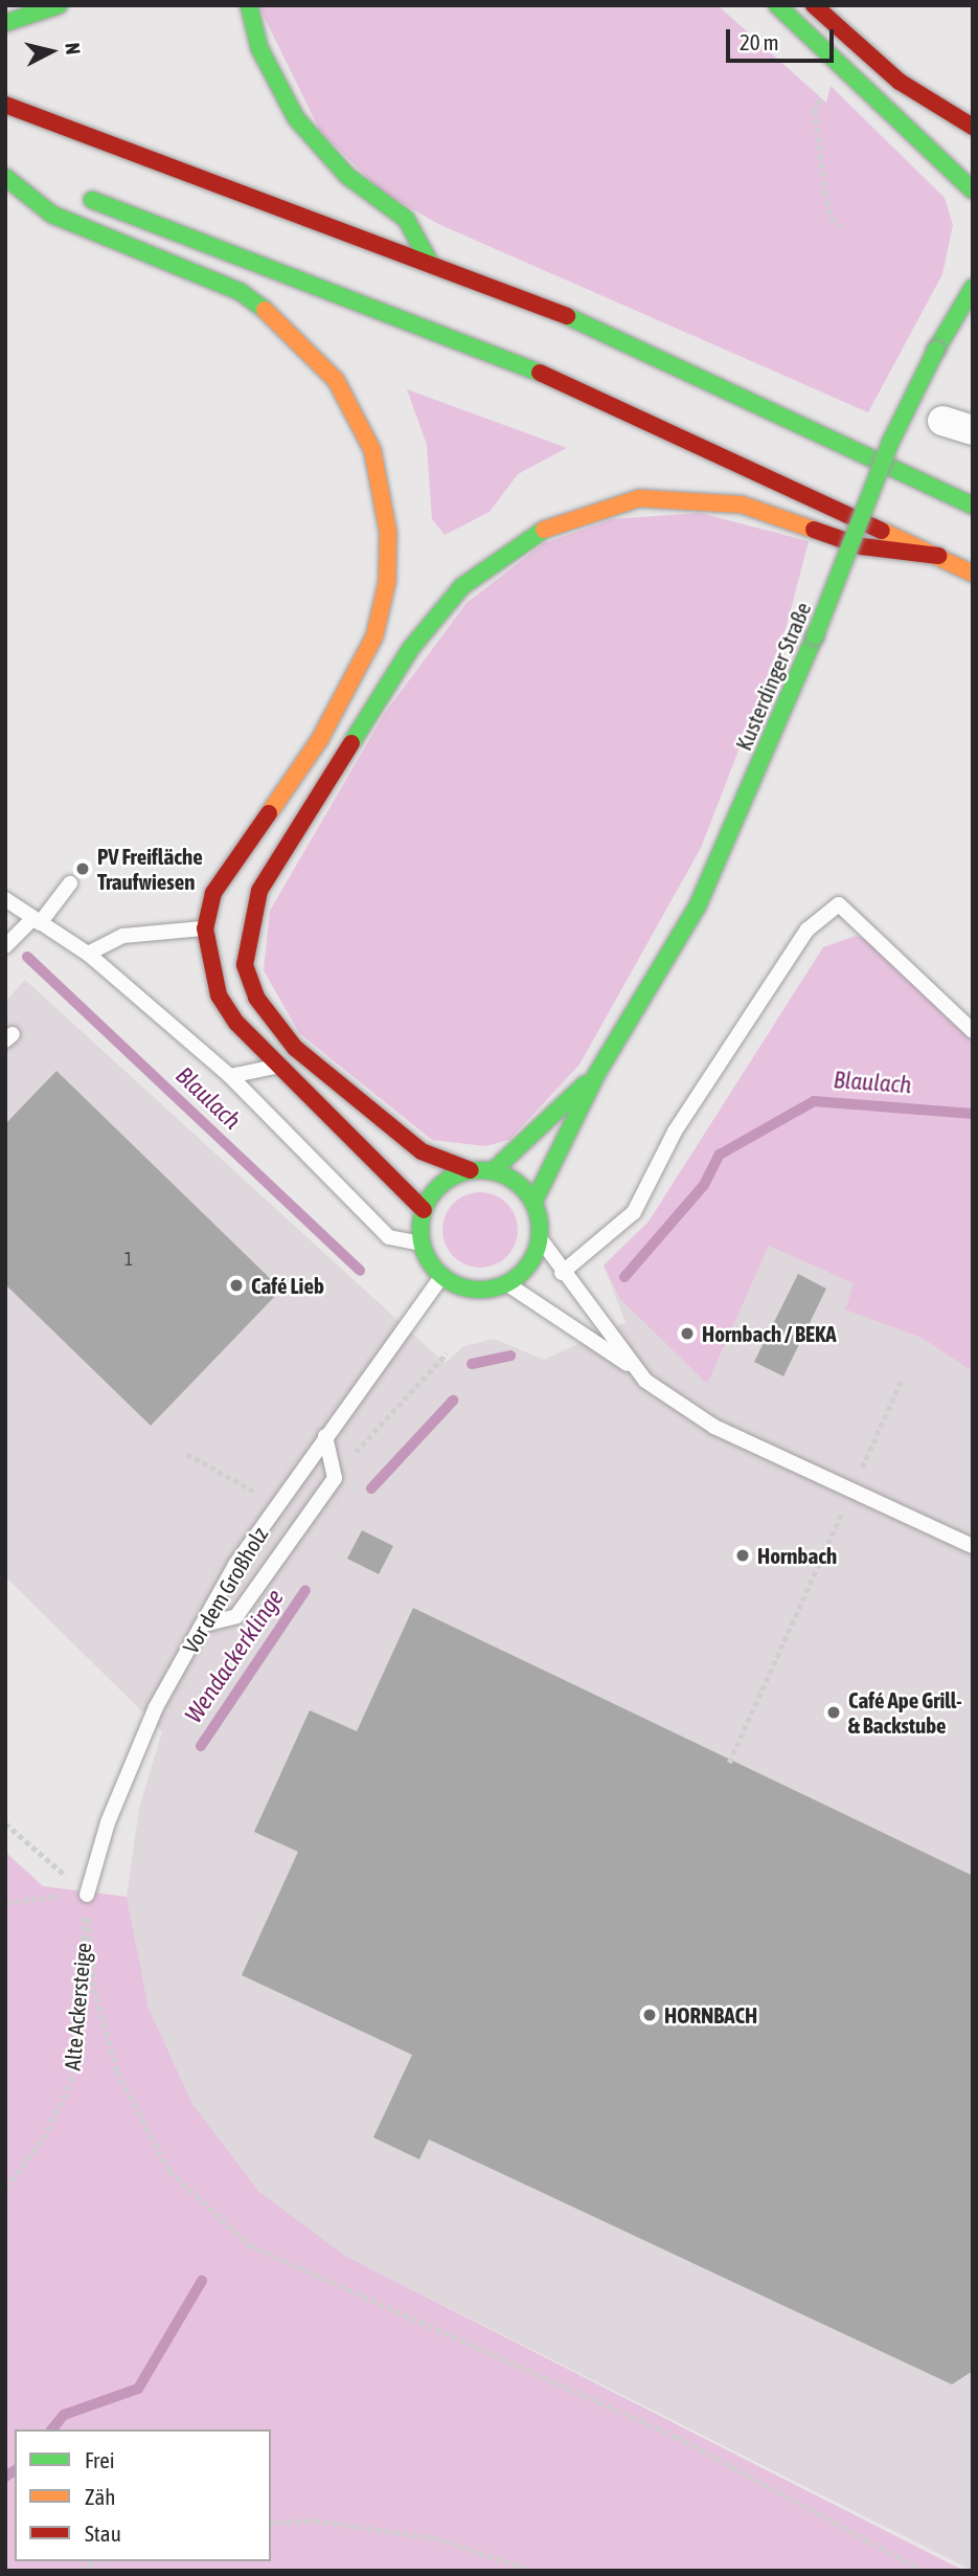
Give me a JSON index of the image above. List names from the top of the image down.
{
  "streets": {
    "main road": ["Kusterdinger Straße"],
    "lane": ["Vor dem Großholz"],
    "path": ["Alte Ackersteige"]
  },
  "crossings": [
    ["Kusterdinger Straße", "Vor dem Großholz"],
    ["Vor dem Großholz", "Alte Ackersteige"]
  ],
  "water": ["Blaulach", "Wendackerklinge"],
  "places": [
    "PV Freifläche Traufwiesen",
    "Café Lieb",
    "Hornbach / BEKA",
    "Hornbach",
    "Café Ape Grill- & Backstube",
    "HORNBACH"
  ],
  "house_numbers": ["1"],
  "legend": ["Frei", "Zäh", "Stau"],
  "scale_bar": "20 m",
  "north": "right"
}
